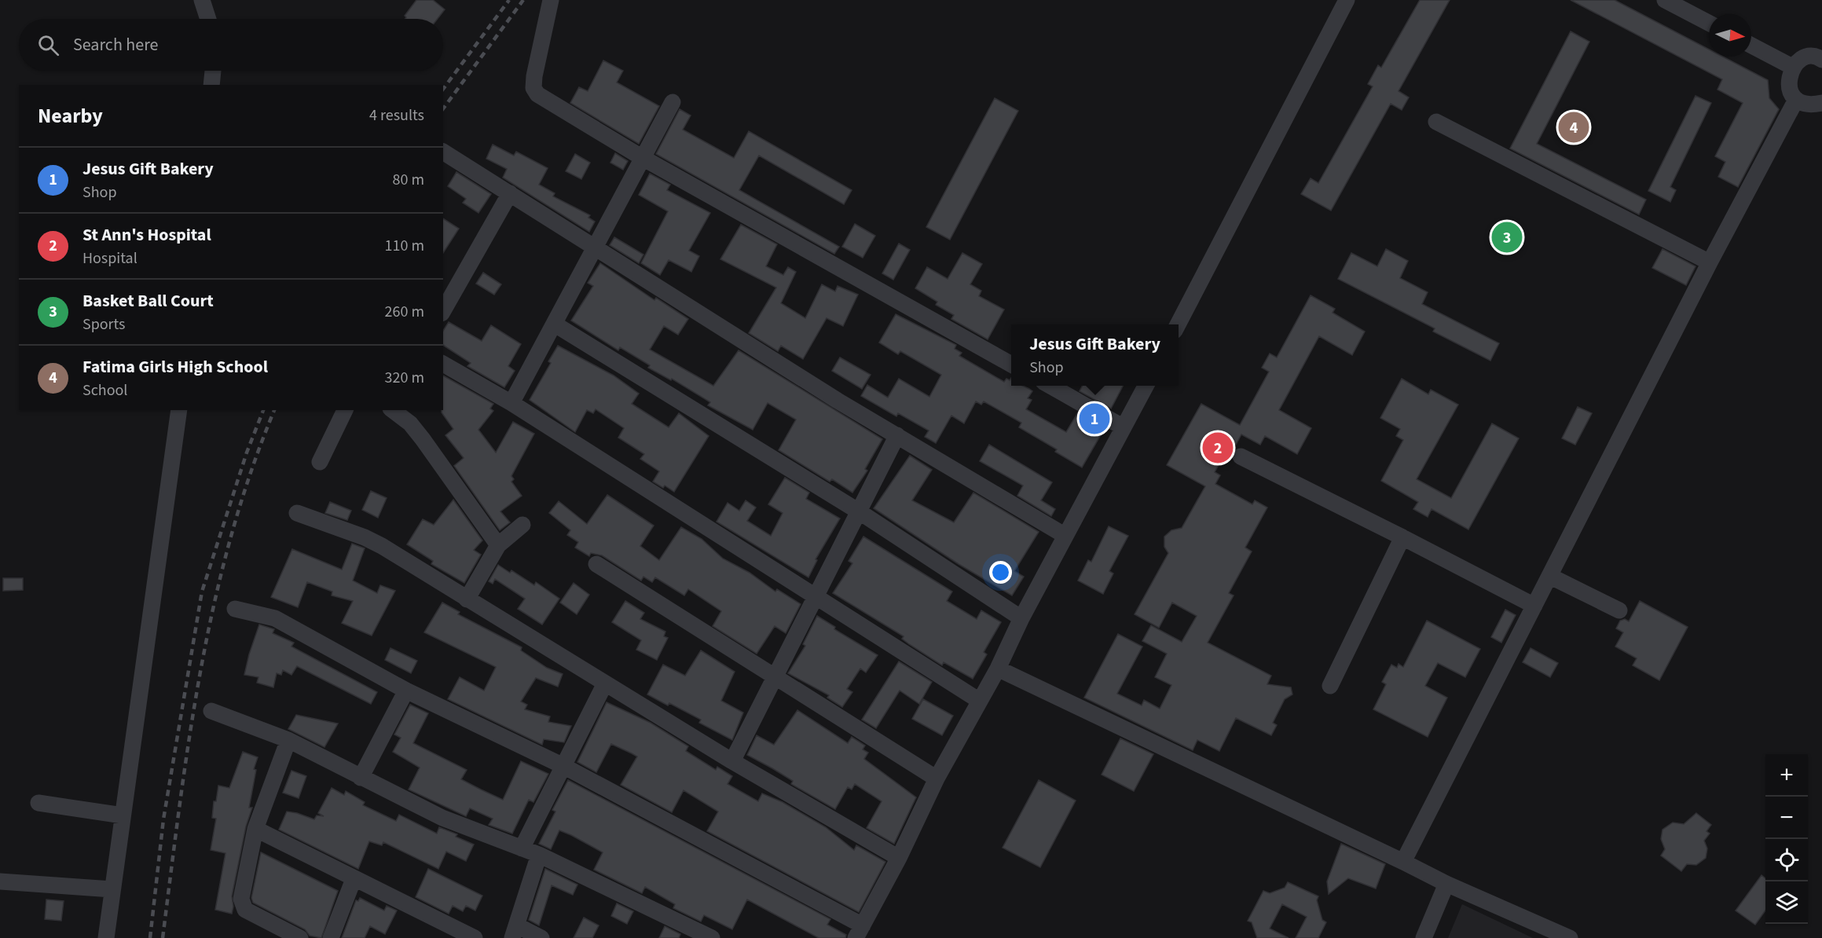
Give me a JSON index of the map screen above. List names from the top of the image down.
{
  "north": "right",
  "page": {
    "search": "Search here",
    "heading": ["Nearby", "4 results"],
    "pins": [
      "4",
      "3",
      "1",
      "2"
    ],
    "list": [
      {
        "mark": "1",
        "name": "Jesus Gift Bakery",
        "note": "Shop",
        "value": "80 m"
      },
      {
        "mark": "2",
        "name": "St Ann's Hospital",
        "note": "Hospital",
        "value": "110 m"
      },
      {
        "mark": "3",
        "name": "Basket Ball Court",
        "note": "Sports",
        "value": "260 m"
      },
      {
        "mark": "4",
        "name": "Fatima Girls High School",
        "note": "School",
        "value": "320 m"
      }
    ],
    "popup": ["Jesus Gift Bakery", "Shop"],
    "map_buttons": ["+", "−"]
  }
}
